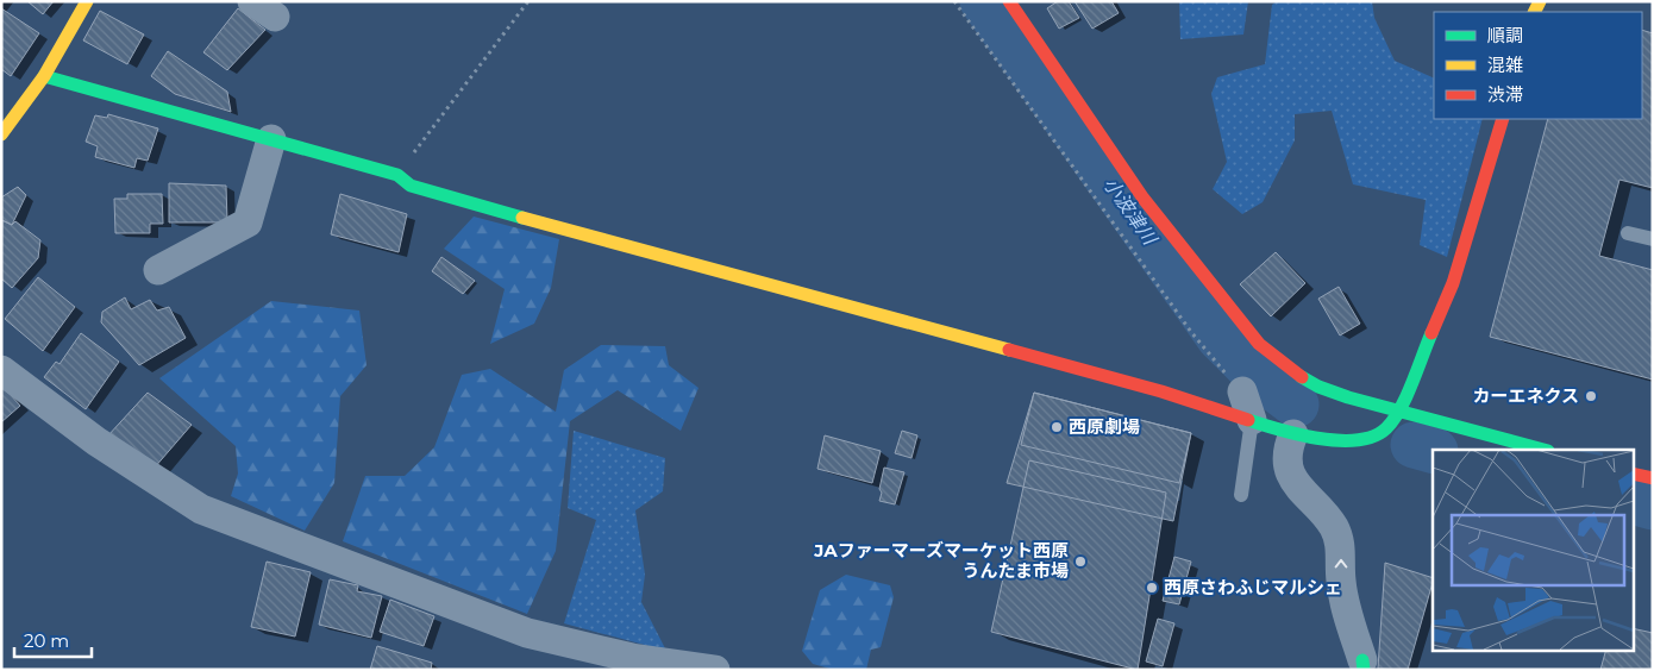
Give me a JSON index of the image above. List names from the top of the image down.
{
  "water": ["小波津川"],
  "places": [
    "カーエネクス",
    "西原劇場",
    "JAファーマーズマーケット西原 うんたま市場",
    "西原さわふじマルシェ"
  ],
  "legend": ["順調", "混雑", "渋滞"],
  "scale_bar": "20 m"
}
